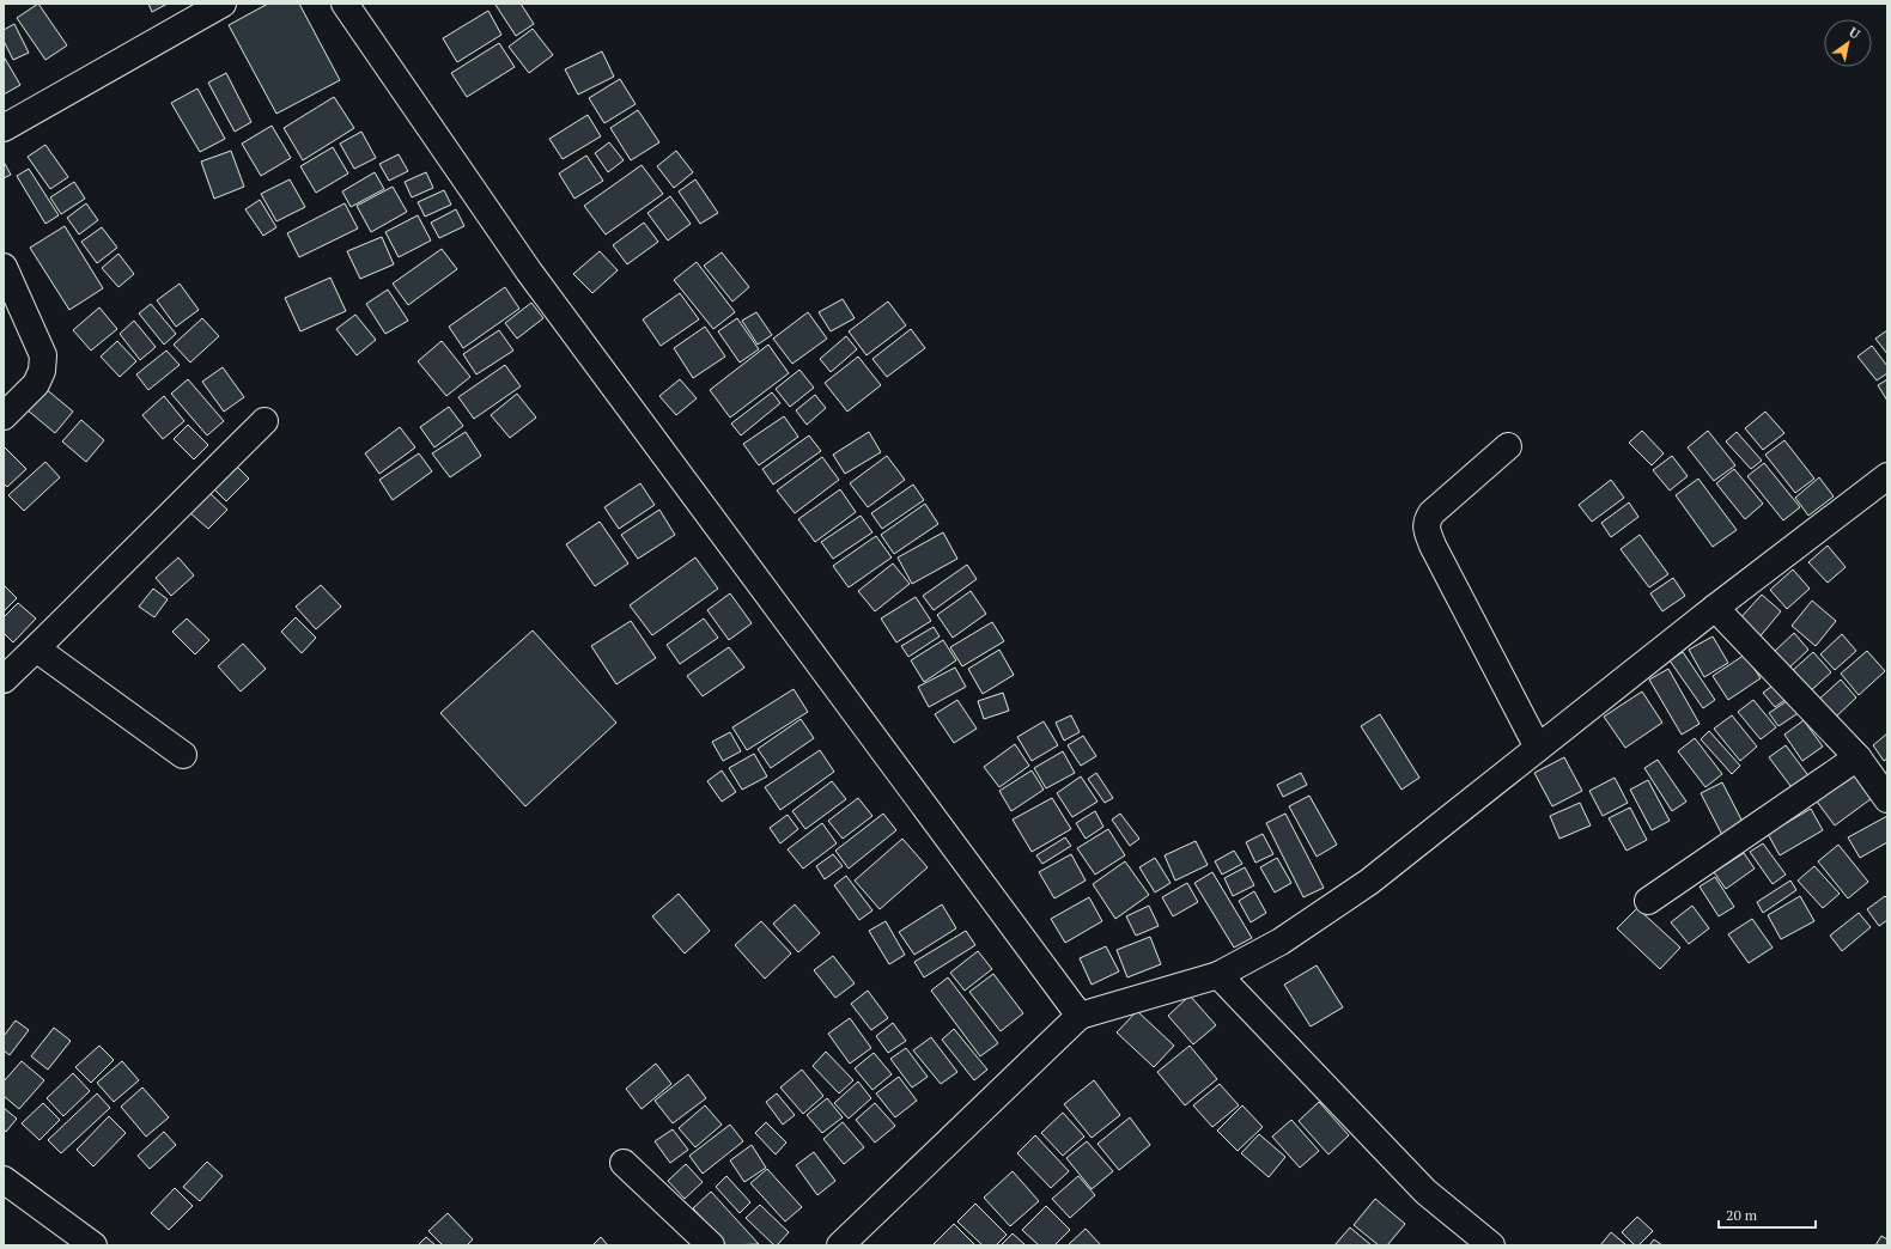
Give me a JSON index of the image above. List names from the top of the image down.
{
  "scale_bar": "20 m",
  "north": "top right"
}
